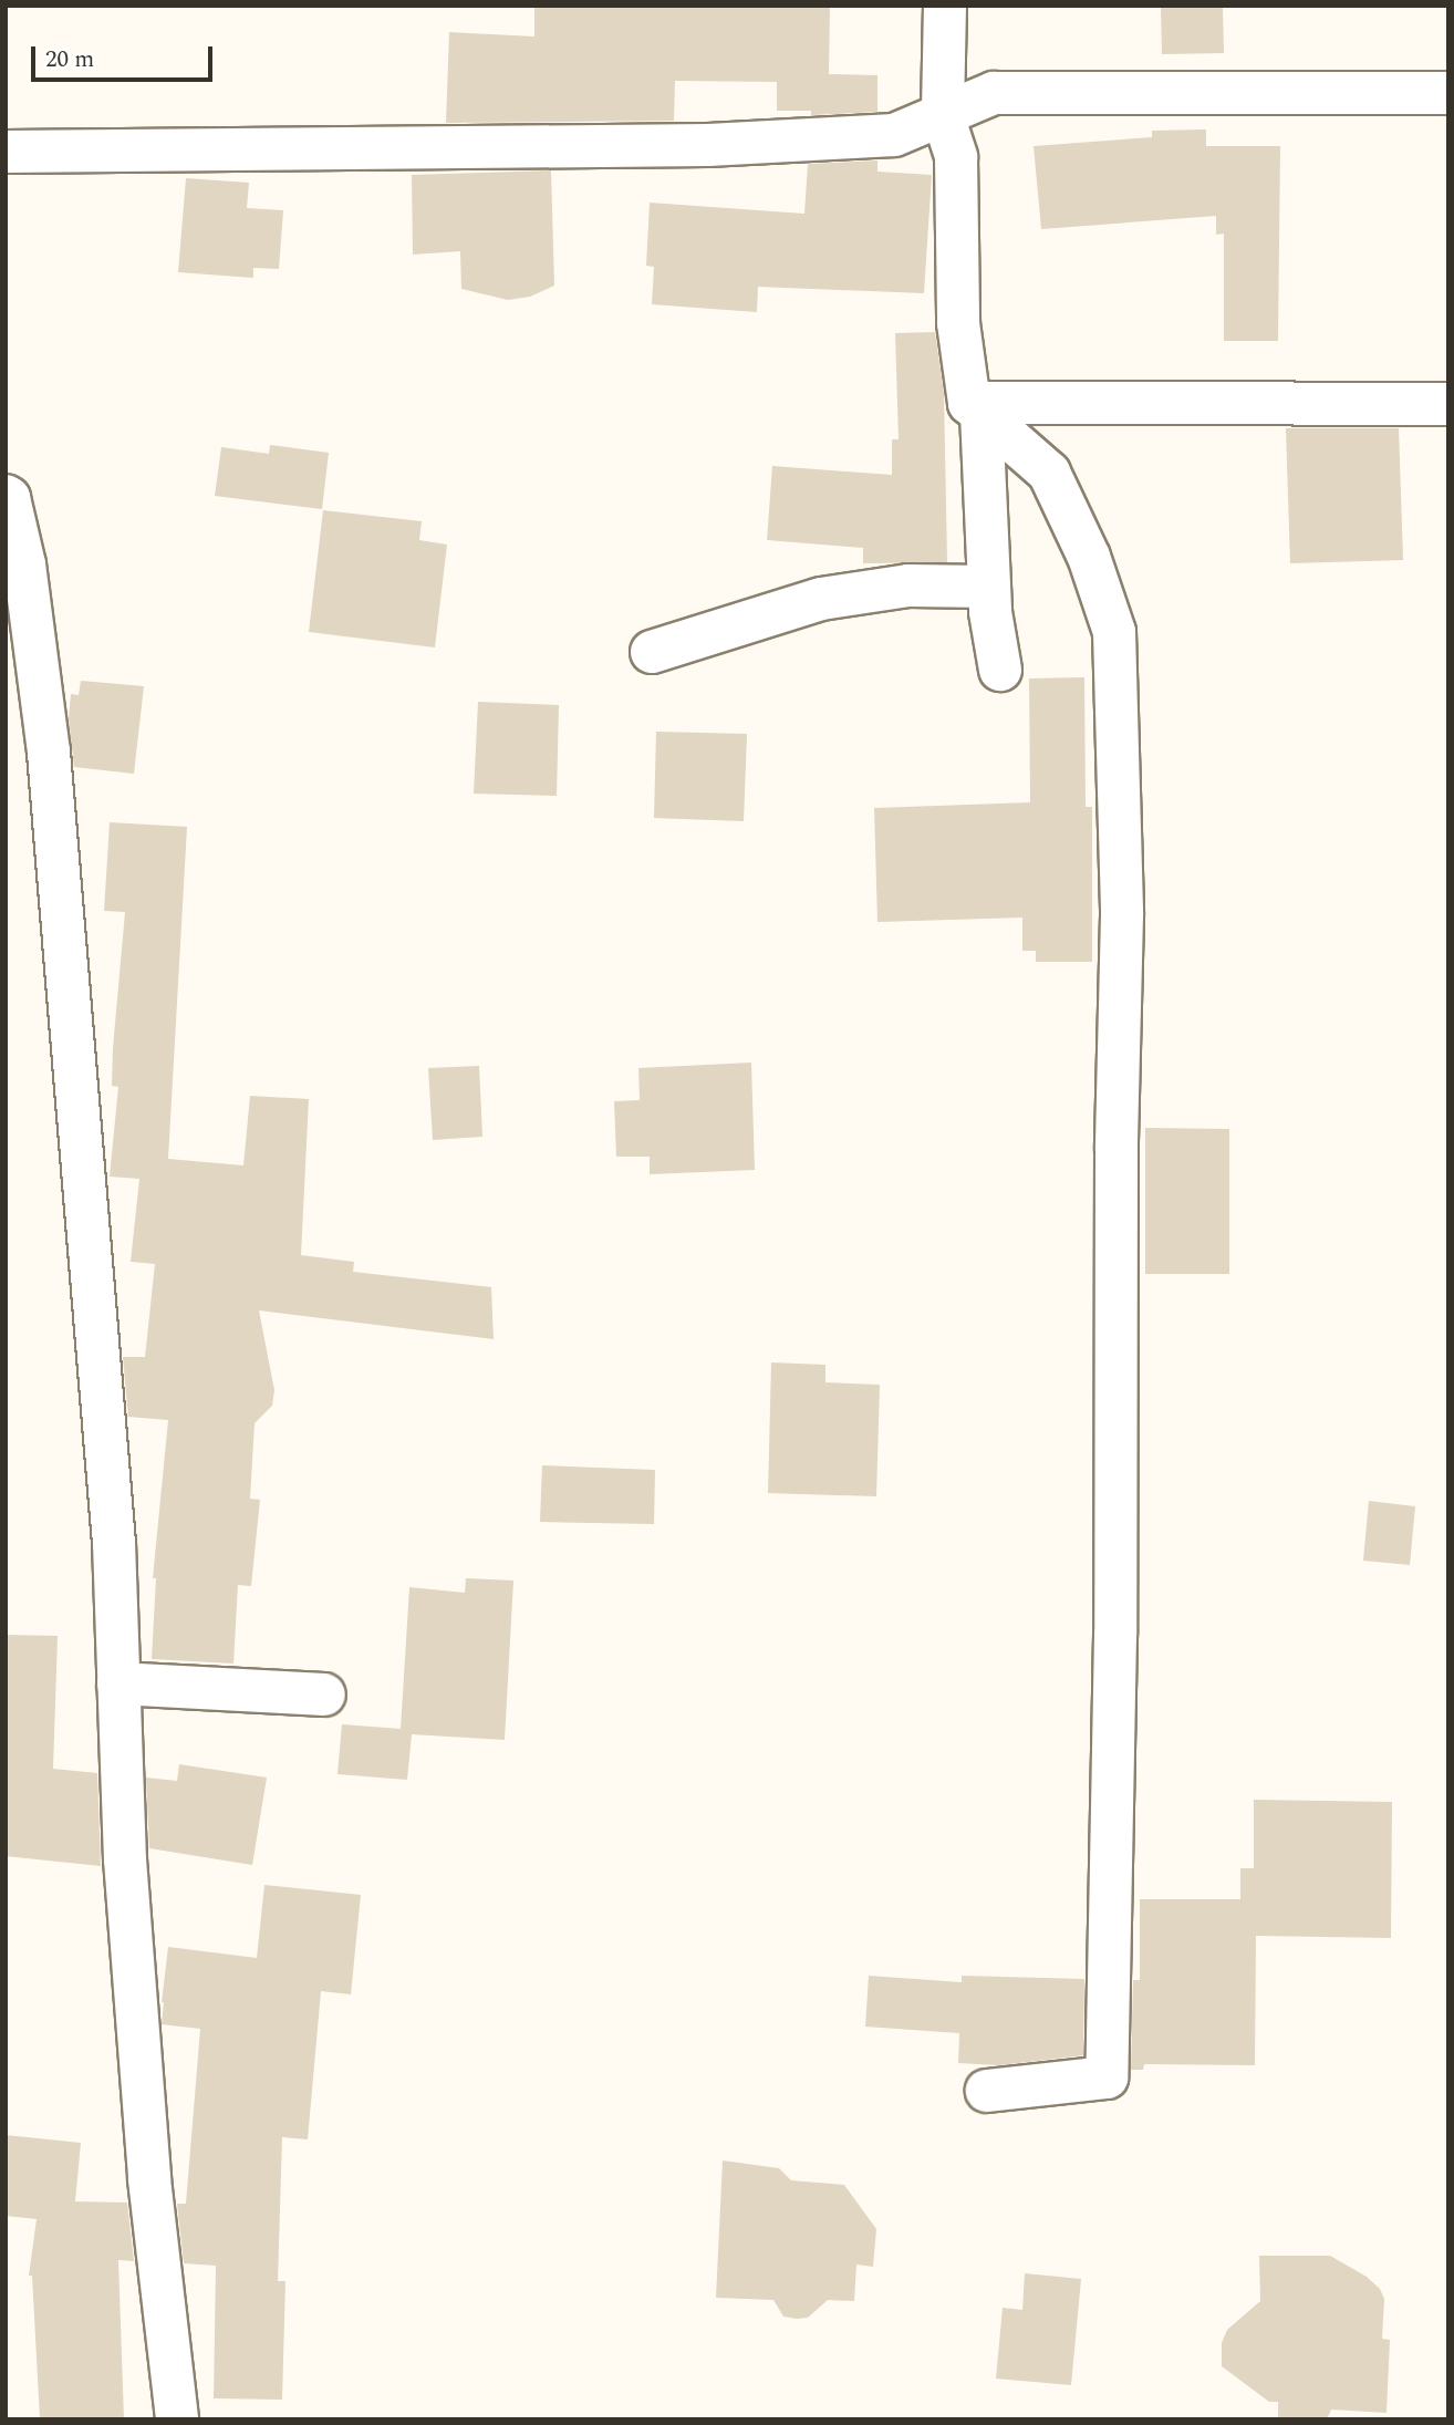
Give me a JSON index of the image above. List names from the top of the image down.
{
  "scale_bar": "20 m"
}
